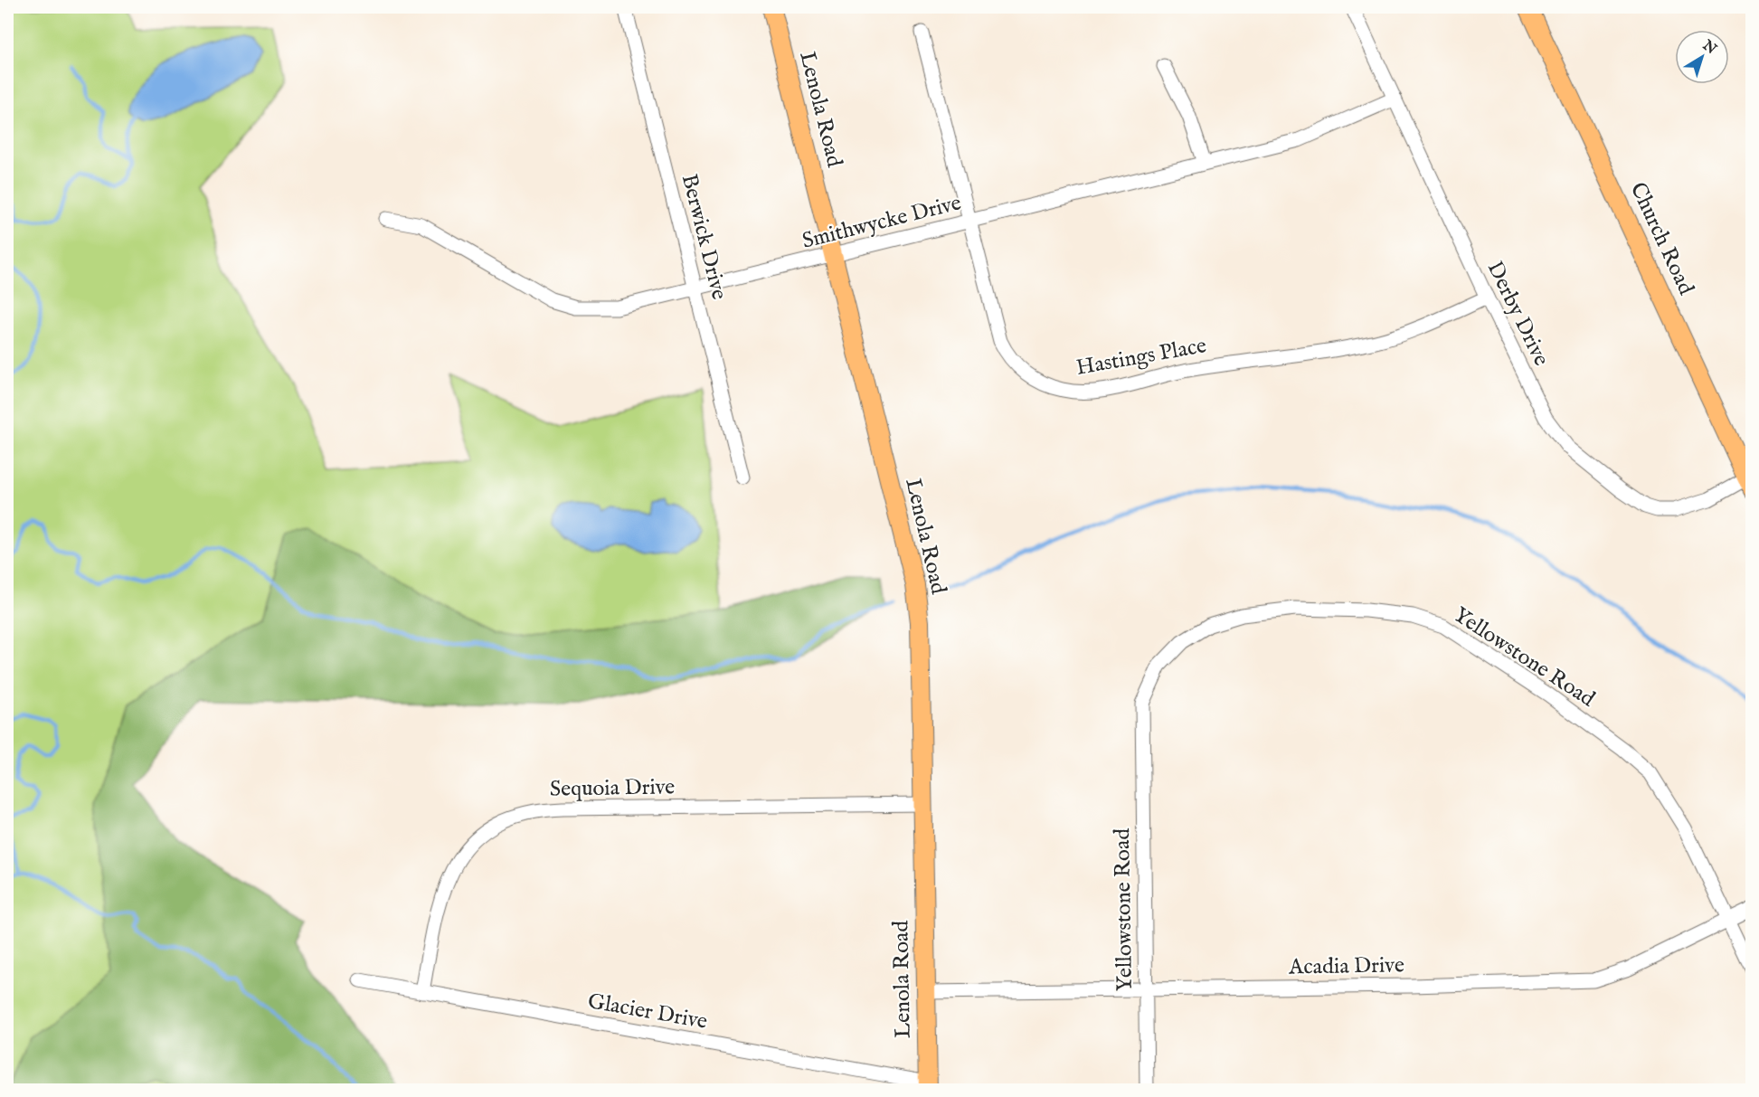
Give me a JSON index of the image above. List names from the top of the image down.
{
  "streets": {
    "main road": ["Lenola Road", "Church Road"],
    "street": [
      "Smithwycke Drive",
      "Berwick Drive",
      "Derby Drive",
      "Hastings Place",
      "Yellowstone Road",
      "Sequoia Drive",
      "Acadia Drive",
      "Glacier Drive"
    ]
  },
  "crossings": [
    ["Lenola Road", "Smithwycke Drive"],
    ["Lenola Road", "Sequoia Drive"],
    ["Lenola Road", "Acadia Drive"],
    ["Lenola Road", "Glacier Drive"],
    ["Smithwycke Drive", "Berwick Drive"],
    ["Smithwycke Drive", "Derby Drive"],
    ["Smithwycke Drive", "Hastings Place"],
    ["Church Road", "Derby Drive"],
    ["Derby Drive", "Hastings Place"],
    ["Yellowstone Road", "Acadia Drive"],
    ["Sequoia Drive", "Glacier Drive"]
  ],
  "north": "top right"
}
